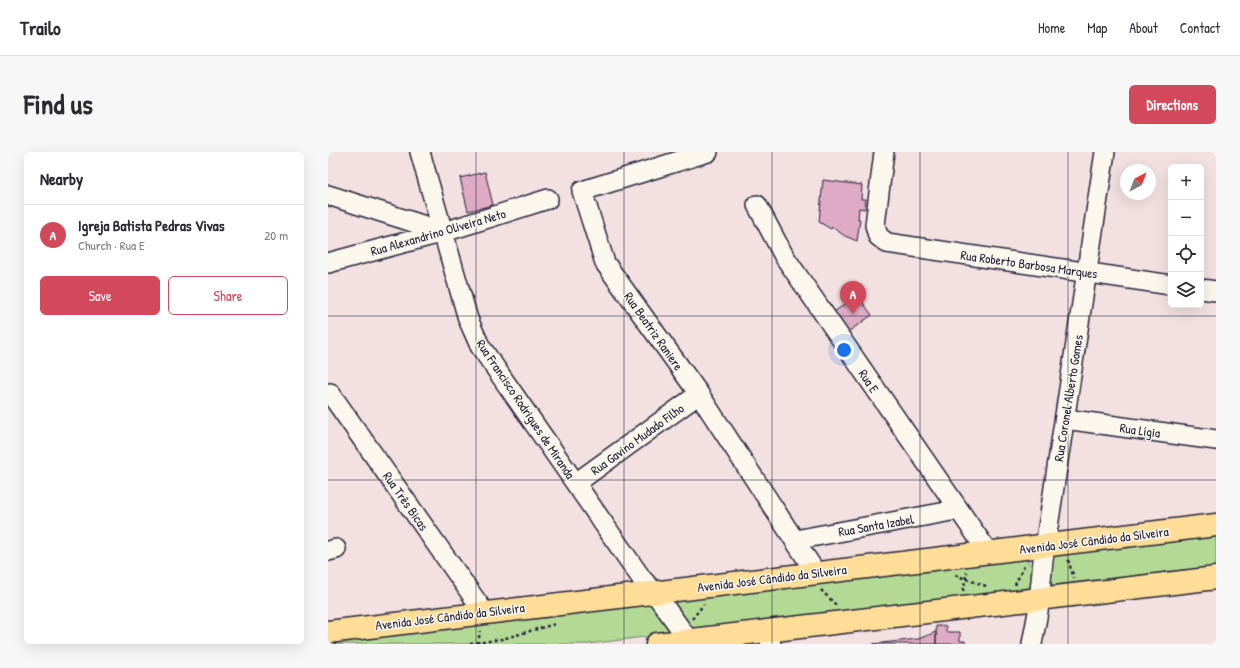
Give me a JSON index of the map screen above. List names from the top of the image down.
{
  "streets": {
    "main road": ["Avenida José Cândido da Silveira"],
    "street": [
      "Rua Alexandrino Oliveira Neto",
      "Rua Roberto Barbosa Marques",
      "Rua Beatriz Raniere",
      "Rua E",
      "Rua Coronel Alberto Gomes",
      "Rua Francisco Rodrigues de Miranda",
      "Rua Lígia",
      "Rua Gavino Mudado Filho",
      "Rua Três Bicas",
      "Rua Santa Izabel"
    ]
  },
  "crossings": [
    ["Rua Alexandrino Oliveira Neto", "Rua Francisco Rodrigues de Miranda"],
    ["Rua Roberto Barbosa Marques", "Rua Coronel Alberto Gomes"],
    ["Rua Beatriz Raniere", "Rua Gavino Mudado Filho"],
    ["Rua Beatriz Raniere", "Rua Santa Izabel"],
    ["Rua Beatriz Raniere", "Avenida José Cândido da Silveira"],
    ["Rua E", "Rua Santa Izabel"],
    ["Rua E", "Avenida José Cândido da Silveira"],
    ["Rua Coronel Alberto Gomes", "Rua Lígia"],
    ["Rua Coronel Alberto Gomes", "Avenida José Cândido da Silveira"],
    ["Rua Francisco Rodrigues de Miranda", "Rua Gavino Mudado Filho"],
    ["Rua Francisco Rodrigues de Miranda", "Avenida José Cândido da Silveira"],
    ["Rua Três Bicas", "Avenida José Cândido da Silveira"]
  ],
  "north": "top right",
  "page": {
    "header": "Trailo",
    "nav": [
      "Home",
      "Map",
      "About",
      "Contact"
    ],
    "title": "Find us",
    "buttons": [
      "Directions",
      ["Save", "Share"]
    ],
    "heading": "Nearby",
    "map_buttons": ["+", "−"],
    "list": [
      {
        "mark": "A",
        "name": "Igreja Batista Pedras Vivas",
        "note": "Church · Rua E",
        "value": "20 m"
      }
    ],
    "pins": "A"
  }
}
